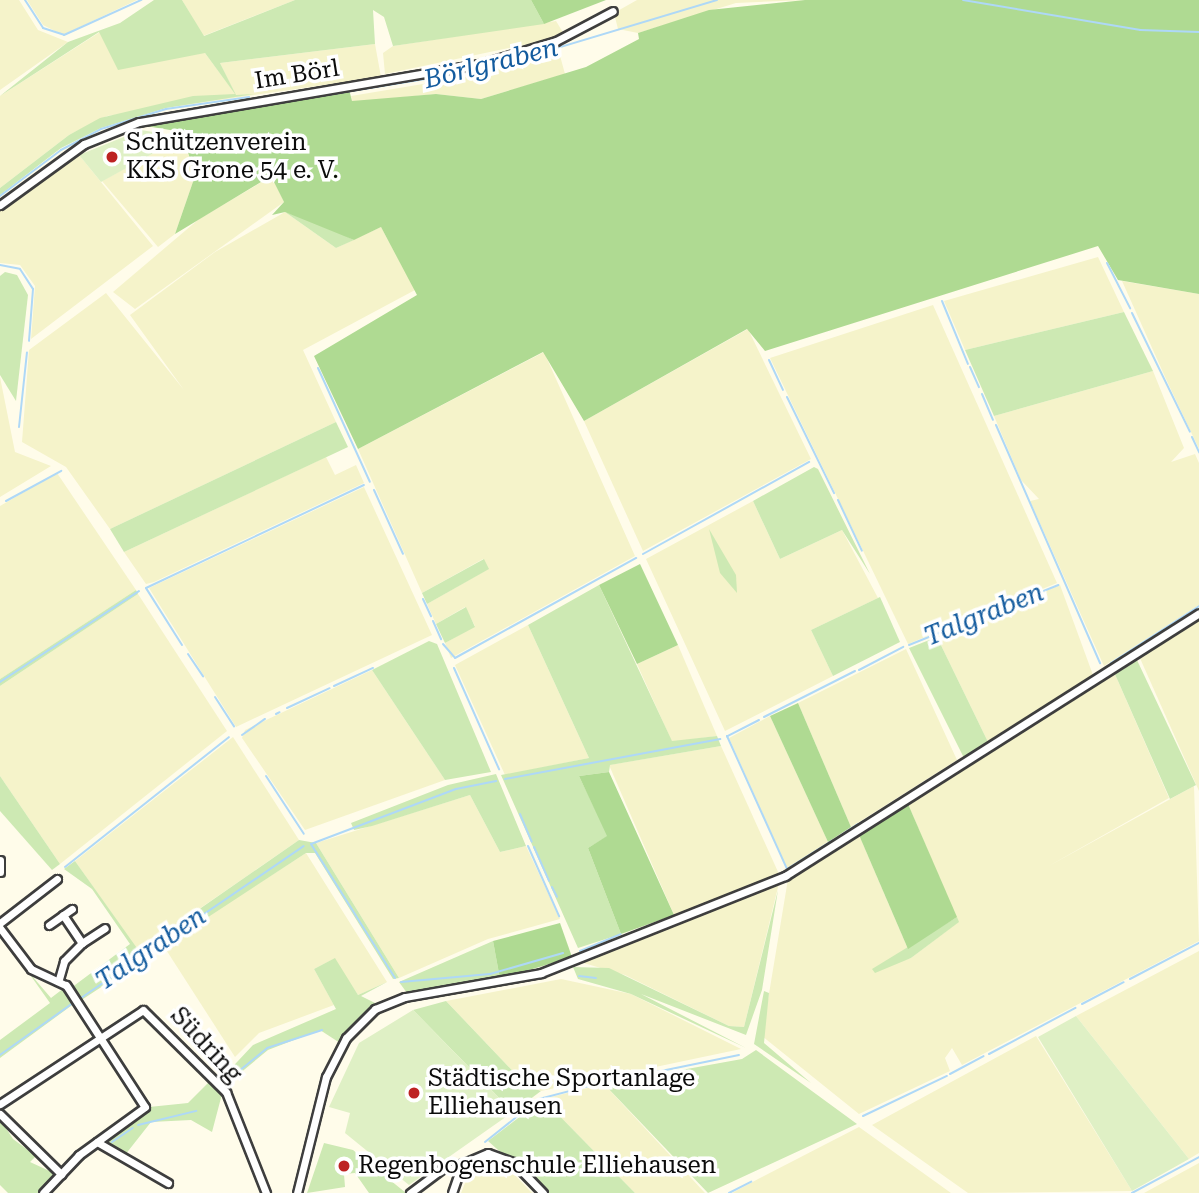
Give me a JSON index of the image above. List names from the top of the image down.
{
  "streets": {
    "street": ["Im Börl", "Südring"]
  },
  "water": ["Börlgraben", "Talgraben"],
  "places": ["Schützenverein KKS Grone 54 e. V.", "Städtische Sportanlage Elliehausen", "Regenbogenschule Elliehausen"]
}
